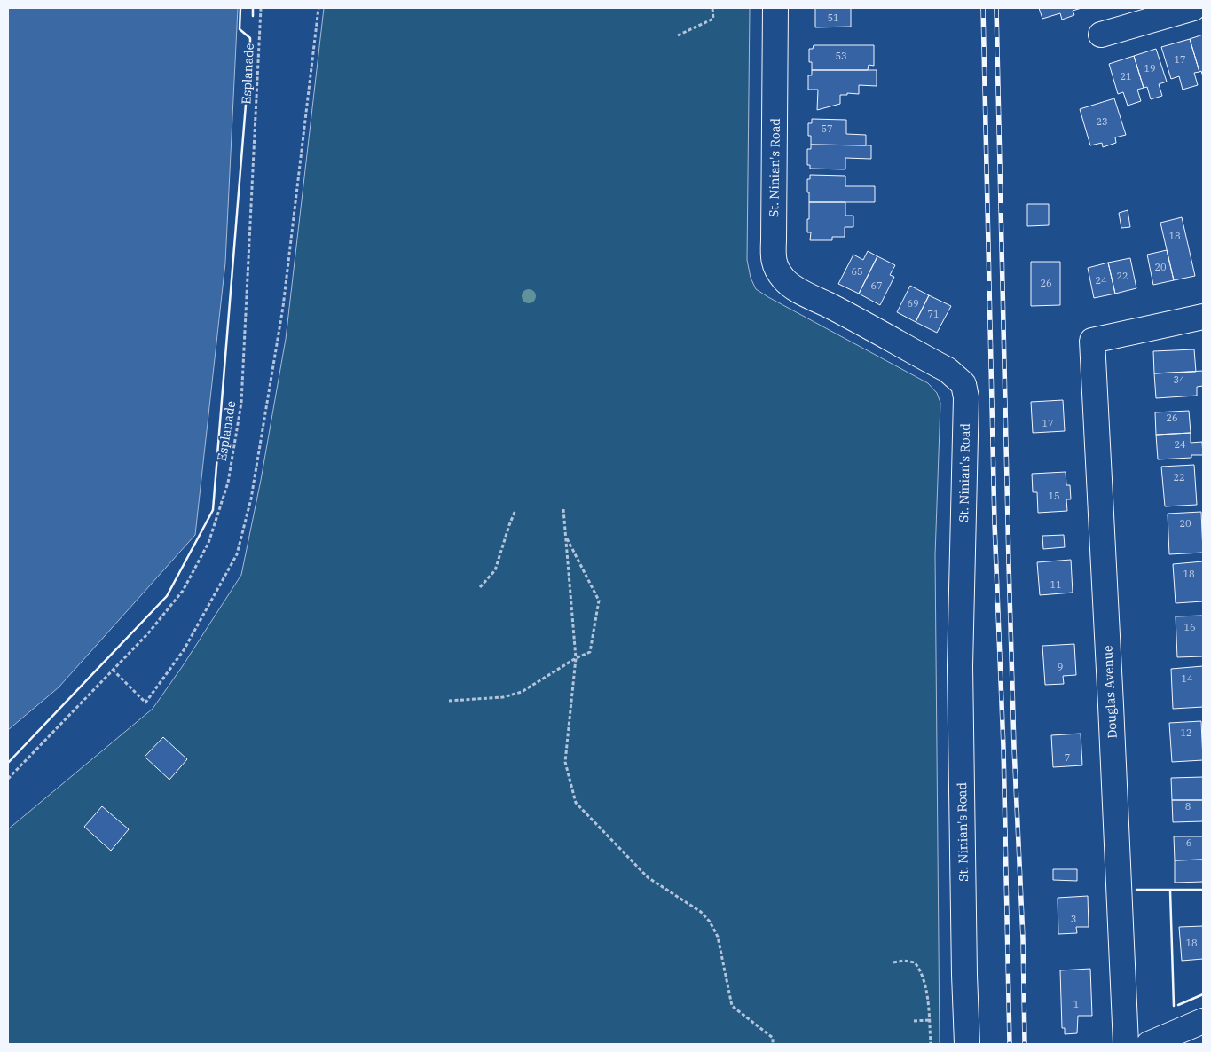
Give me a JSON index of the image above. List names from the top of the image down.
{
  "streets": {
    "street": ["St. Ninian's Road", "Douglas Avenue"],
    "path": ["Esplanade"]
  },
  "house_numbers": [
    "51",
    "53",
    "17",
    "19",
    "21",
    "23",
    "57",
    "18",
    "20",
    "65",
    "22",
    "24",
    "26",
    "67",
    "69",
    "71",
    "34",
    "26",
    "17",
    "24",
    "22",
    "15",
    "20",
    "18",
    "11",
    "16",
    "9",
    "14",
    "12",
    "7",
    "8",
    "6",
    "3",
    "18",
    "1"
  ]
}
